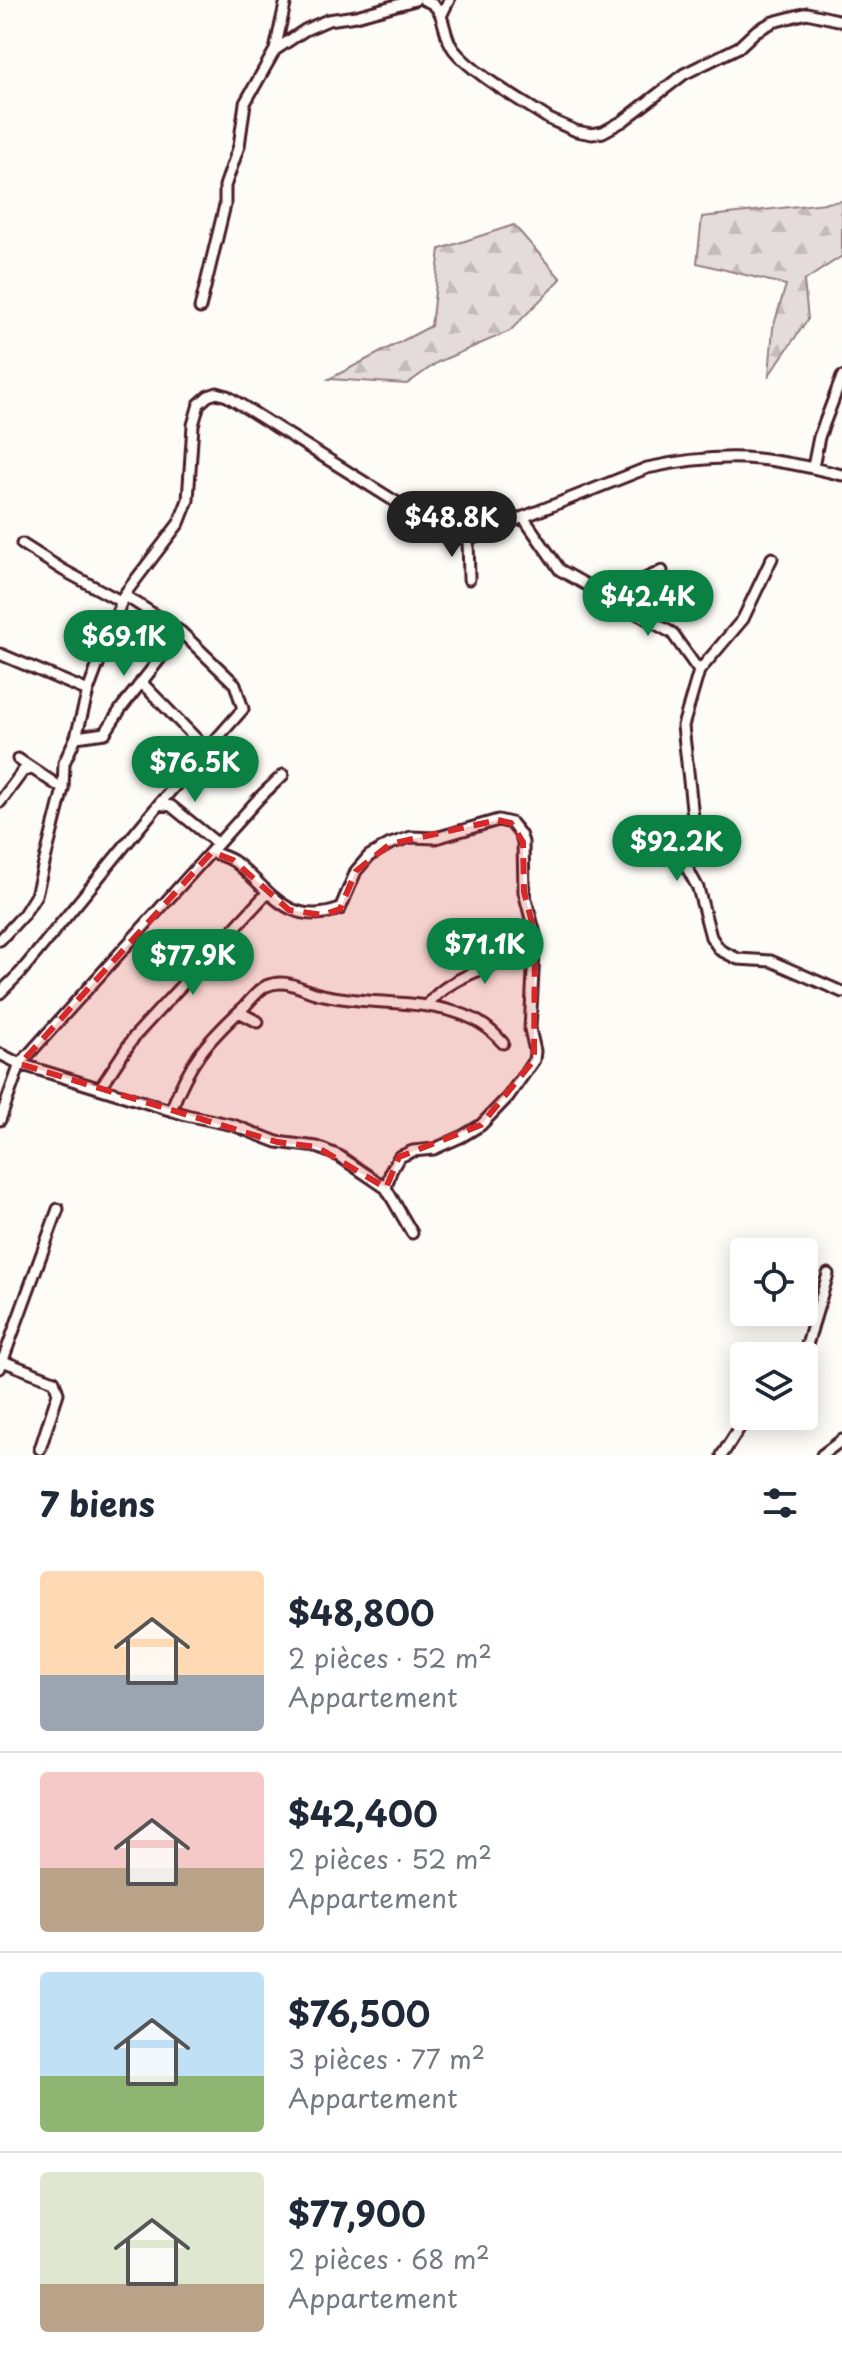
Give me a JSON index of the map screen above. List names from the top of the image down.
{
  "page": {
    "price": [
      "$48.8K",
      "$42.4K",
      "$69.1K",
      "$76.5K",
      "$92.2K",
      "$71.1K",
      "$77.9K"
    ],
    "heading": "7 biens",
    "list": [
      {
        "name": "$48,800",
        "note": "2 pièces · 52 m² · Appartement"
      },
      {
        "name": "$42,400",
        "note": "2 pièces · 52 m² · Appartement"
      },
      {
        "name": "$76,500",
        "note": "3 pièces · 77 m² · Appartement"
      },
      {
        "name": "$77,900",
        "note": "2 pièces · 68 m² · Appartement"
      }
    ]
  }
}
